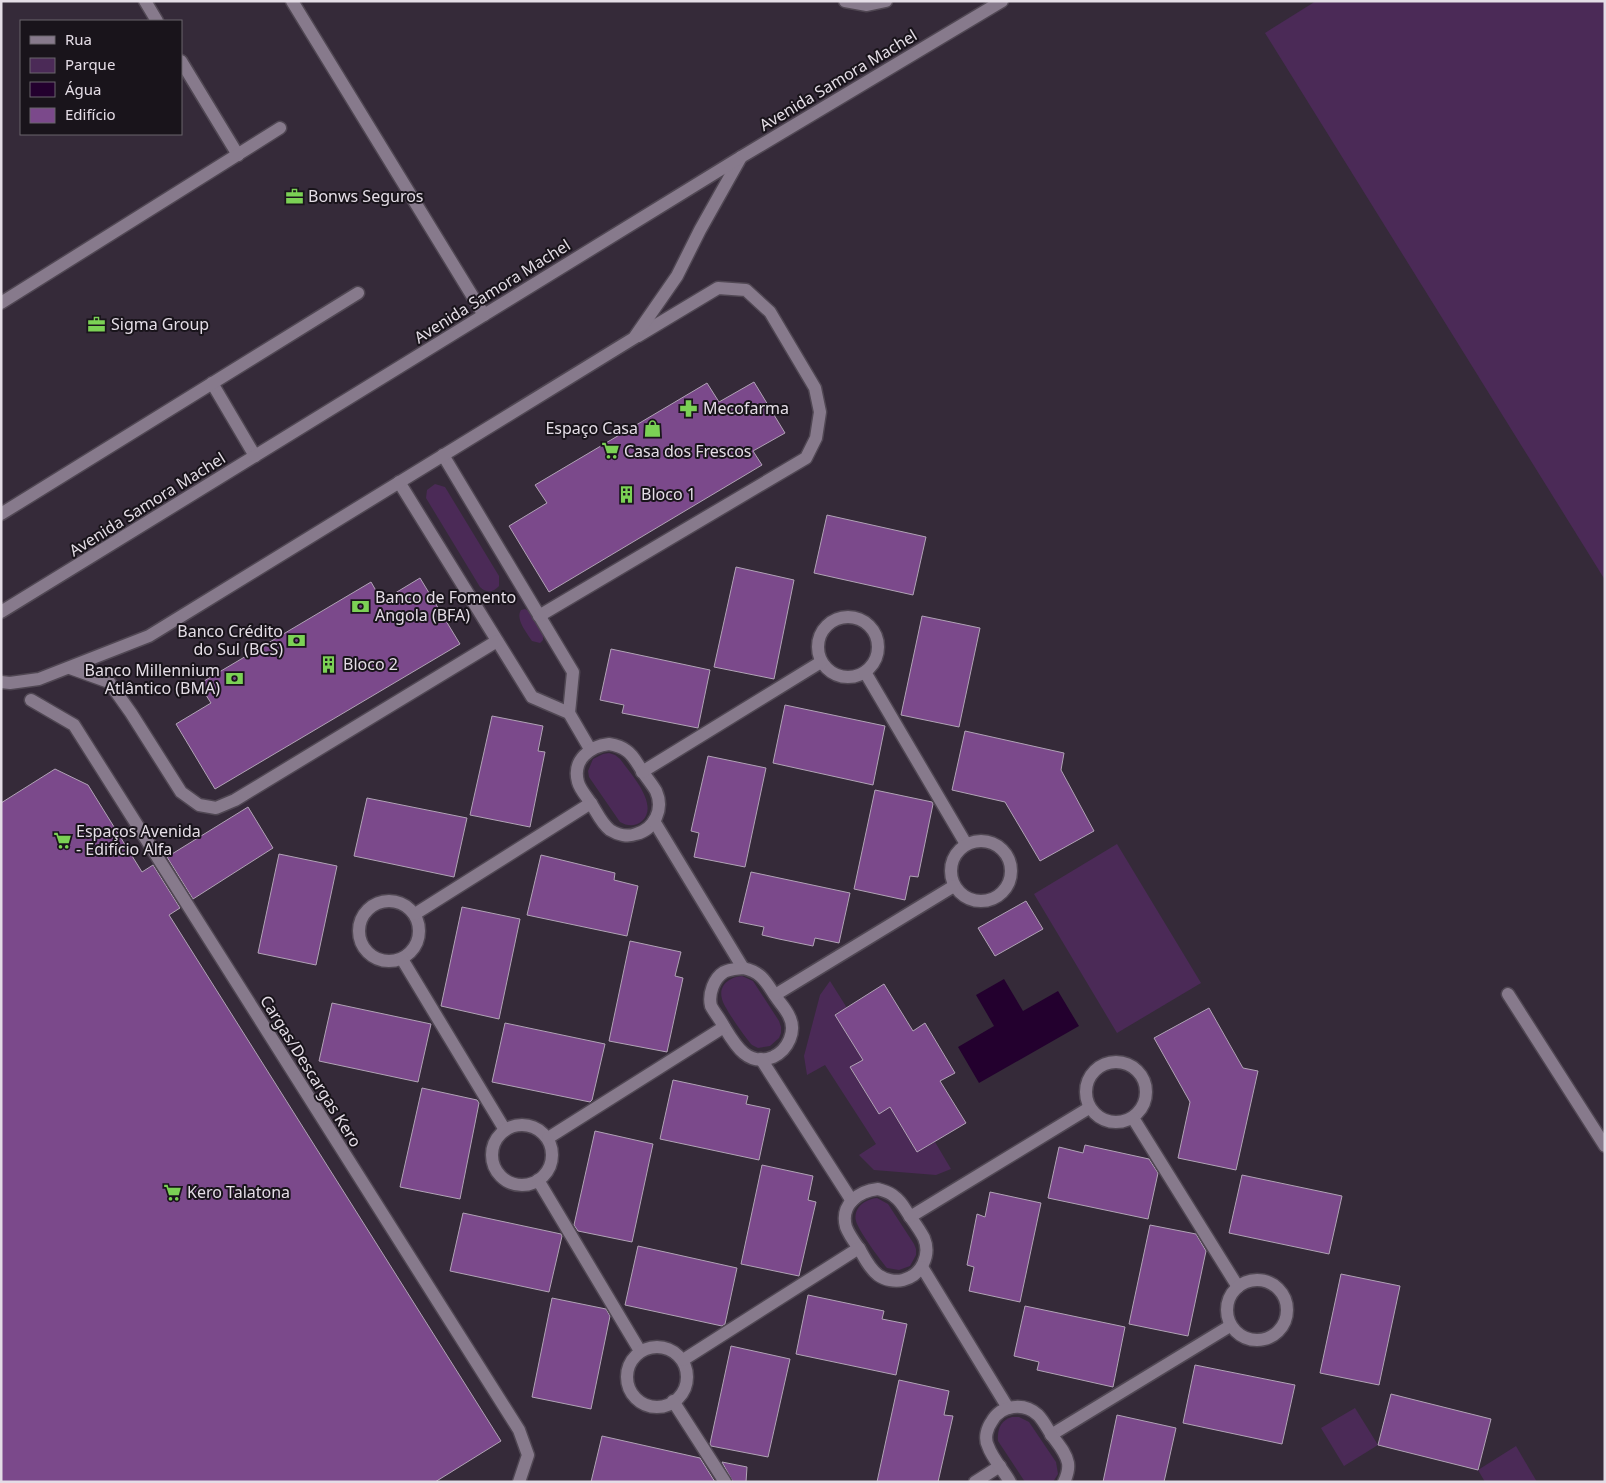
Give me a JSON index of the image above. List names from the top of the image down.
{
  "streets": {
    "main road": ["Avenida Samora Machel", "Cargas/Descargas Kero"]
  },
  "places": {
    "office": ["Bonws Seguros", "Sigma Group"],
    "pharmacy": ["Mecofarma"],
    "shop": ["Espaço Casa"],
    "supermarket": ["Casa dos Frescos", "Espaços Avenida - Edifício Alfa", "Kero Talatona"],
    "building": ["Bloco 1", "Bloco 2"],
    "bank": ["Banco de Fomento Angola (BFA)", "Banco Crédito do Sul (BCS)", "Banco Millennium Atlântico (BMA)"]
  },
  "legend": [
    "Rua",
    "Parque",
    "Água",
    "Edifício"
  ]
}
